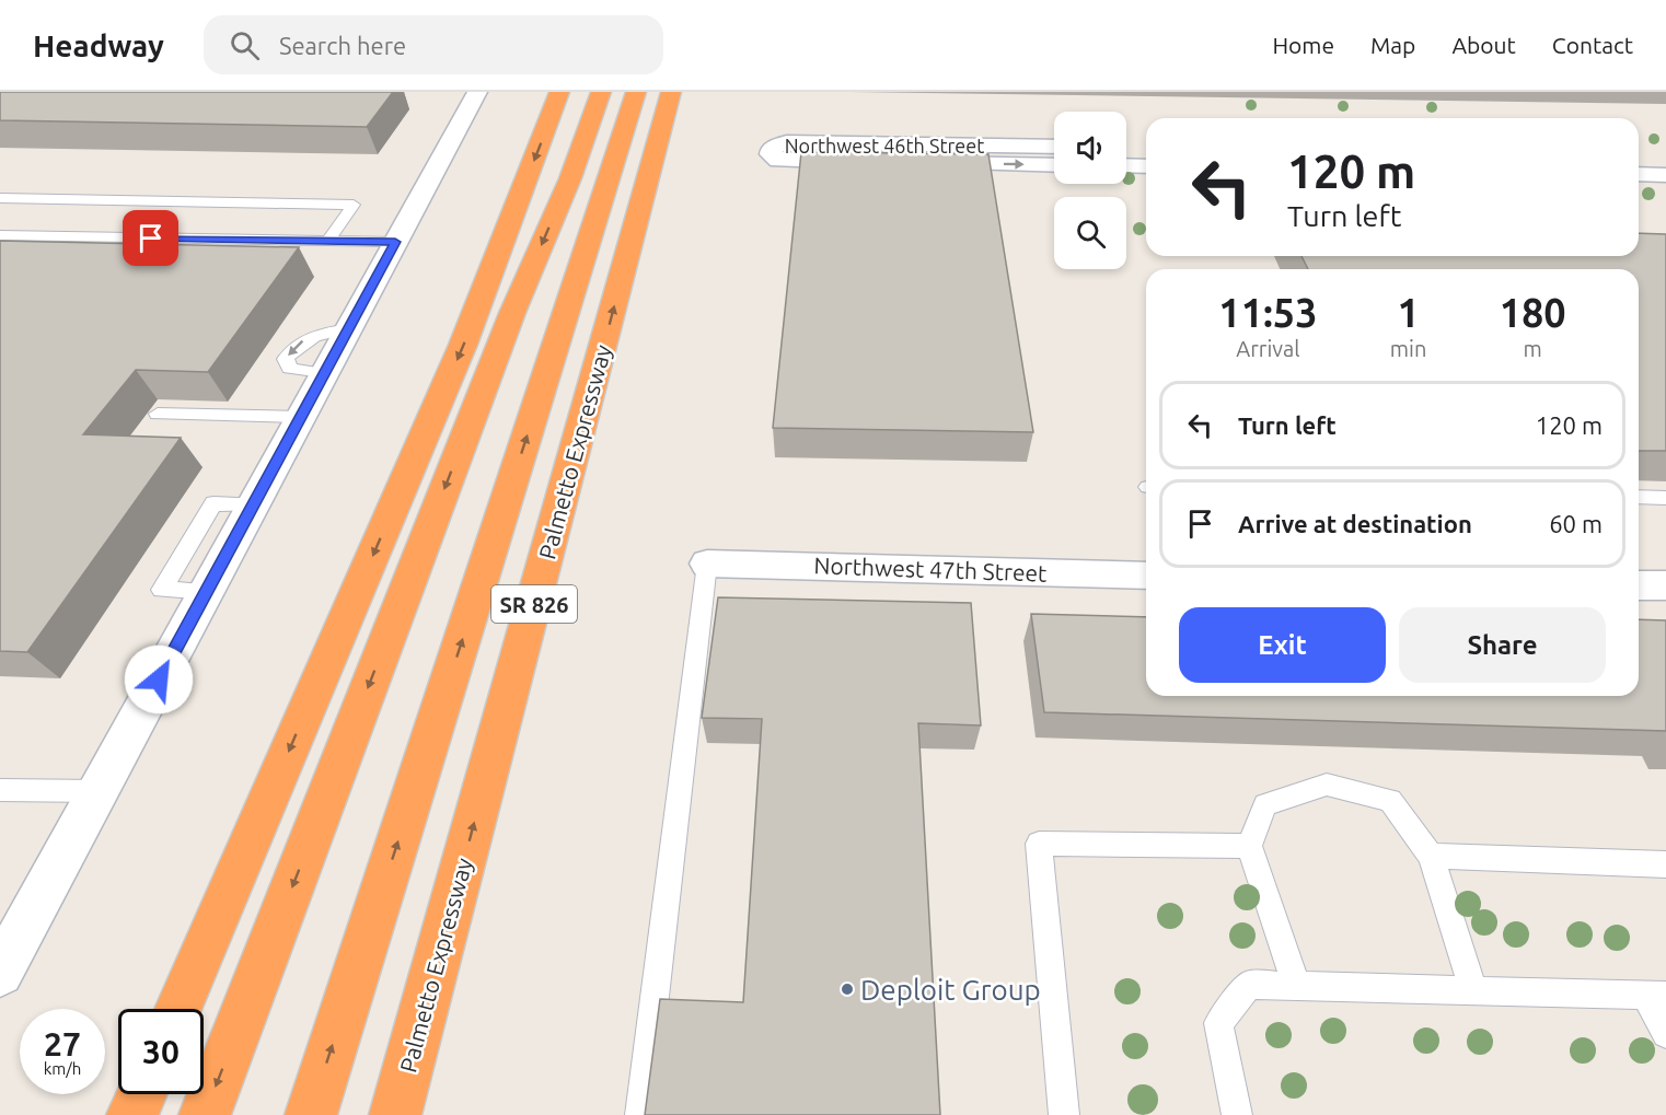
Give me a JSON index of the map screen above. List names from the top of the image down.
{
  "streets": {
    "highway": ["Palmetto Expressway", "SR 826"],
    "street": ["Northwest 46th Street", "Northwest 47th Street"]
  },
  "places": ["Deploit Group"],
  "page": {
    "header": "Headway",
    "search": "Search here",
    "nav": [
      "Home",
      "Map",
      "About",
      "Contact"
    ],
    "turn": ["120 m", "Turn left"],
    "eta": [
      "11:53",
      "Arrival",
      "1",
      "min",
      "180",
      "m"
    ],
    "list": [
      {
        "name": "Turn left",
        "value": "120 m"
      },
      {
        "name": "Arrive at destination",
        "value": "60 m"
      }
    ],
    "buttons": ["Exit", "Share"],
    "speed": "27 km/h",
    "limit": "30"
  }
}
